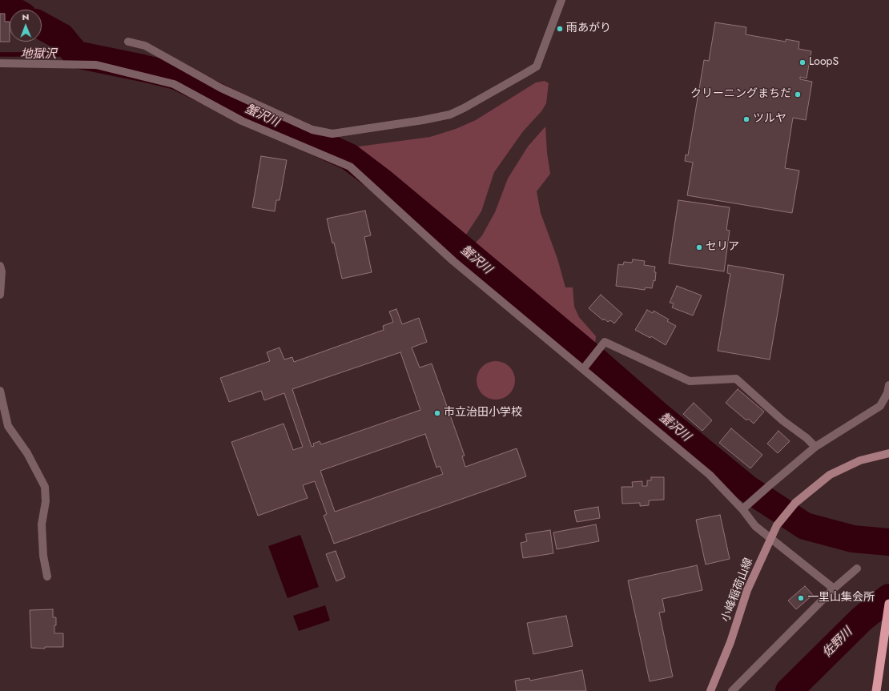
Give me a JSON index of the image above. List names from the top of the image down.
{
  "streets": {
    "main road": ["小峰稲荷山線"]
  },
  "water": ["地獄沢", "蟹沢川", "佐野川"],
  "places": [
    "雨あがり",
    "LoopS",
    "クリーニングまちだ",
    "ツルヤ",
    "セリア",
    "市立治田小学校",
    "一里山集会所"
  ],
  "north": "top"
}
